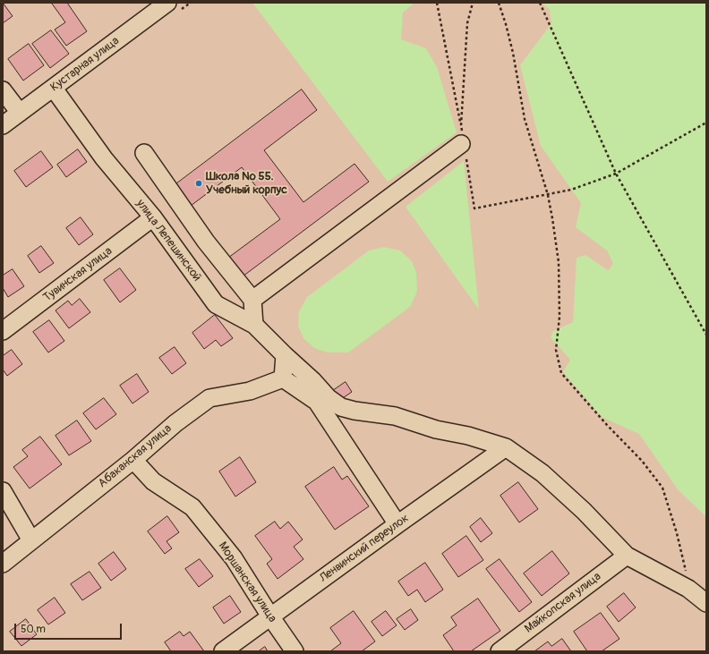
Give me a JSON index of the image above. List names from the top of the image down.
{
  "streets": {
    "street": [
      "Кустарная улица",
      "улица Лепешинской",
      "Тувинская улица",
      "Абаканская улица",
      "Ленвинский переулок",
      "Моршанская улица",
      "Майкопская улица"
    ]
  },
  "crossings": [
    ["Кустарная улица", "улица Лепешинской"],
    ["улица Лепешинской", "Тувинская улица"],
    ["улица Лепешинской", "Ленвинский переулок"],
    ["улица Лепешинской", "Майкопская улица"],
    ["Абаканская улица", "Моршанская улица"],
    ["Ленвинский переулок", "Моршанская улица"]
  ],
  "places": ["Школа № 55. Учебный корпус"],
  "scale_bar": "50 m"
}
